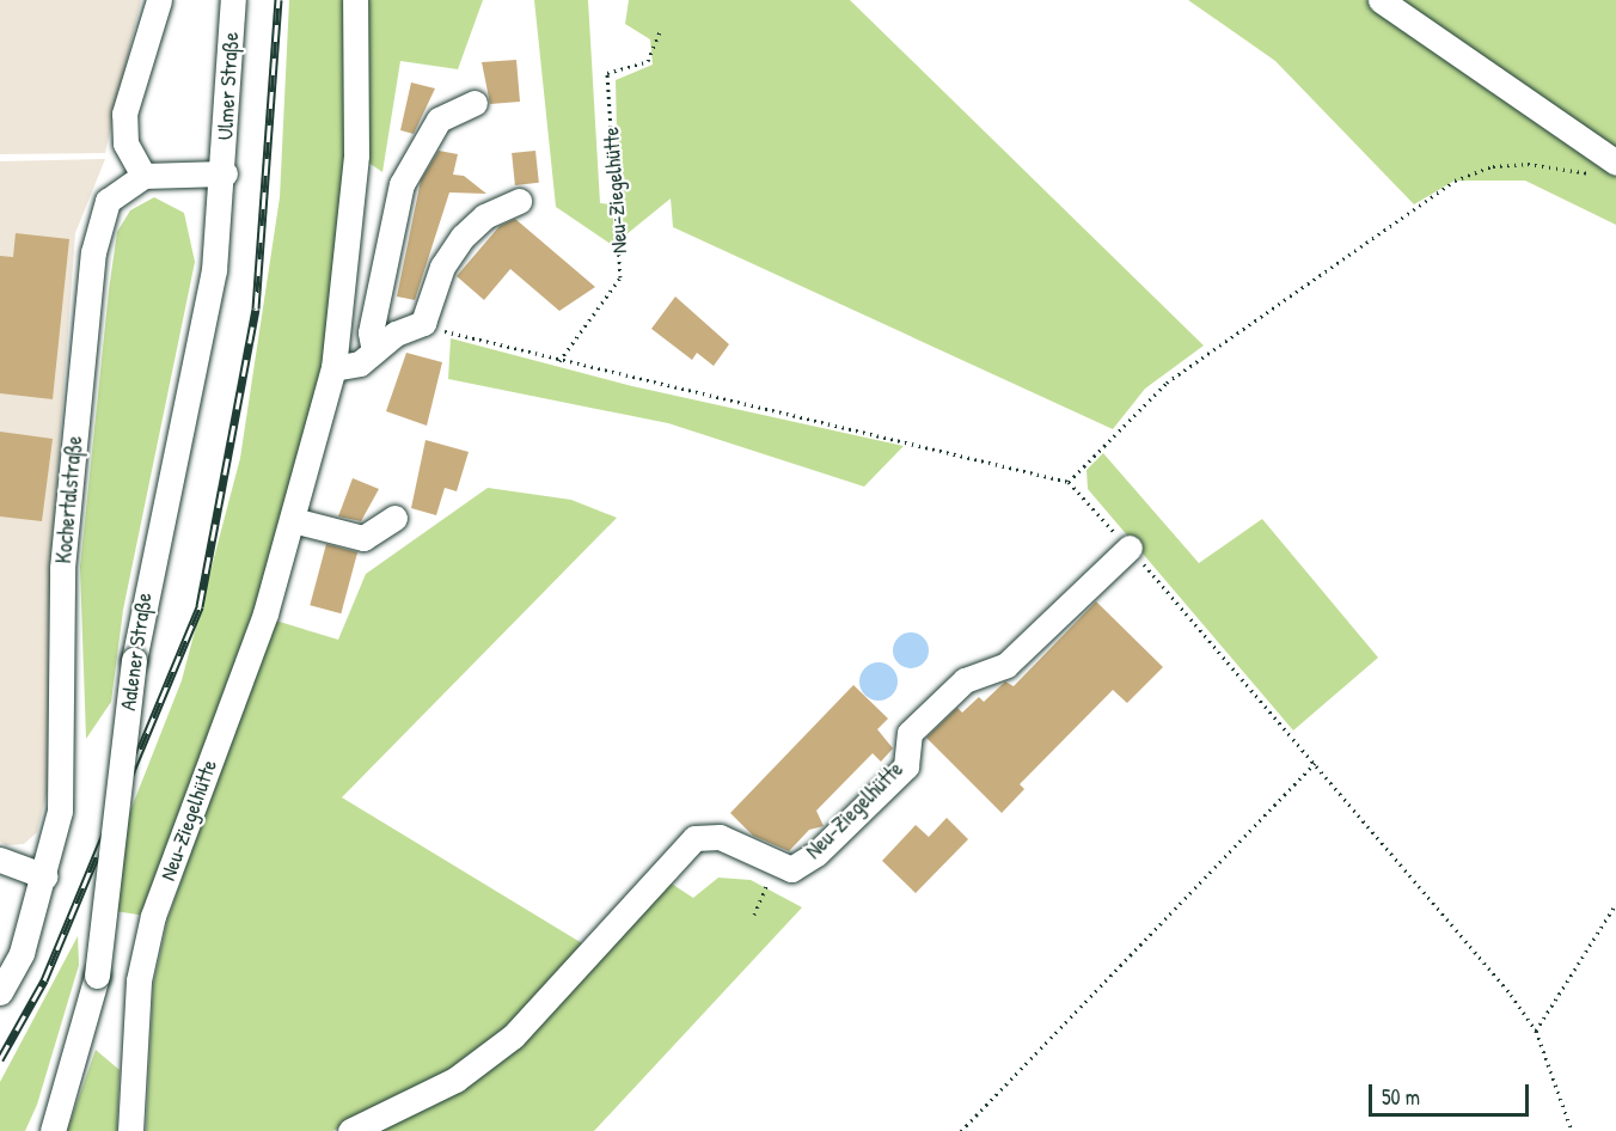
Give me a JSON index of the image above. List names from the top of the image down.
{
  "streets": {
    "street": [
      "Ulmer Straße",
      "Neu-Ziegelhütte",
      "Kochertalstraße",
      "Aalener Straße"
    ]
  },
  "crossings": [
    ["Ulmer Straße", "Aalener Straße"]
  ],
  "scale_bar": "50 m"
}
